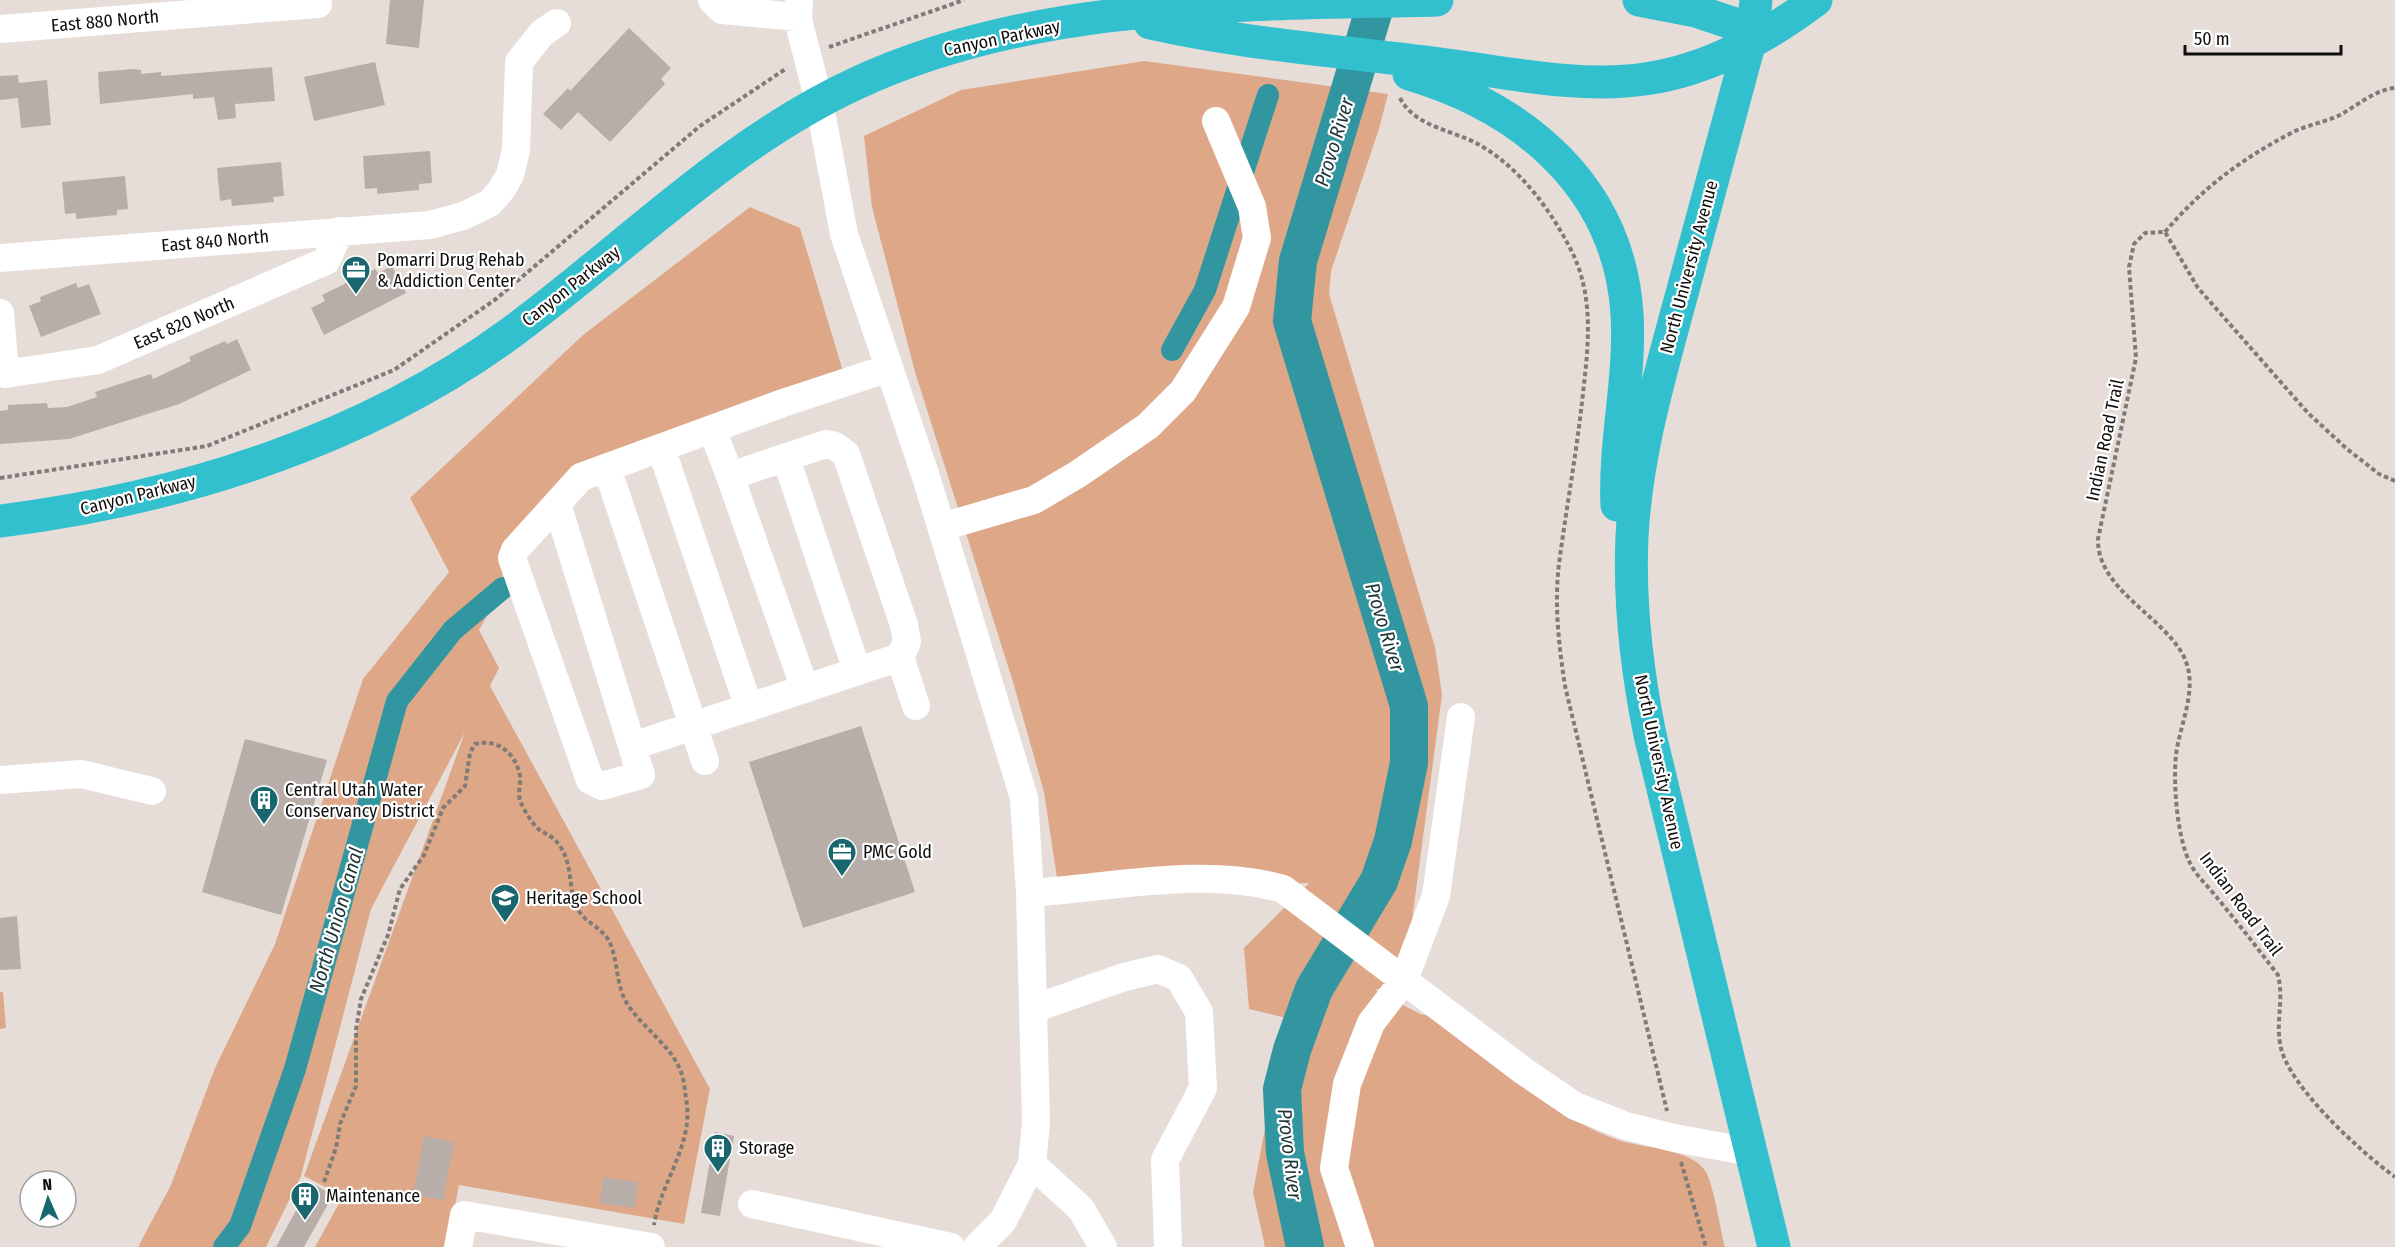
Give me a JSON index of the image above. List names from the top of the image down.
{
  "streets": {
    "highway": ["Canyon Parkway", "North University Avenue"],
    "street": ["East 880 North", "East 840 North", "East 820 North"],
    "path": ["Indian Road Trail"]
  },
  "crossings": [
    ["East 840 North", "East 820 North"]
  ],
  "water": ["Provo River", "North Union Canal"],
  "places": {
    "office": ["Pomarri Drug Rehab & Addiction Center", "PMC Gold"],
    "building": ["Central Utah Water Conservancy District", "Storage", "Maintenance"],
    "school or university": ["Heritage School"]
  },
  "scale_bar": "50 m",
  "north": "top"
}
